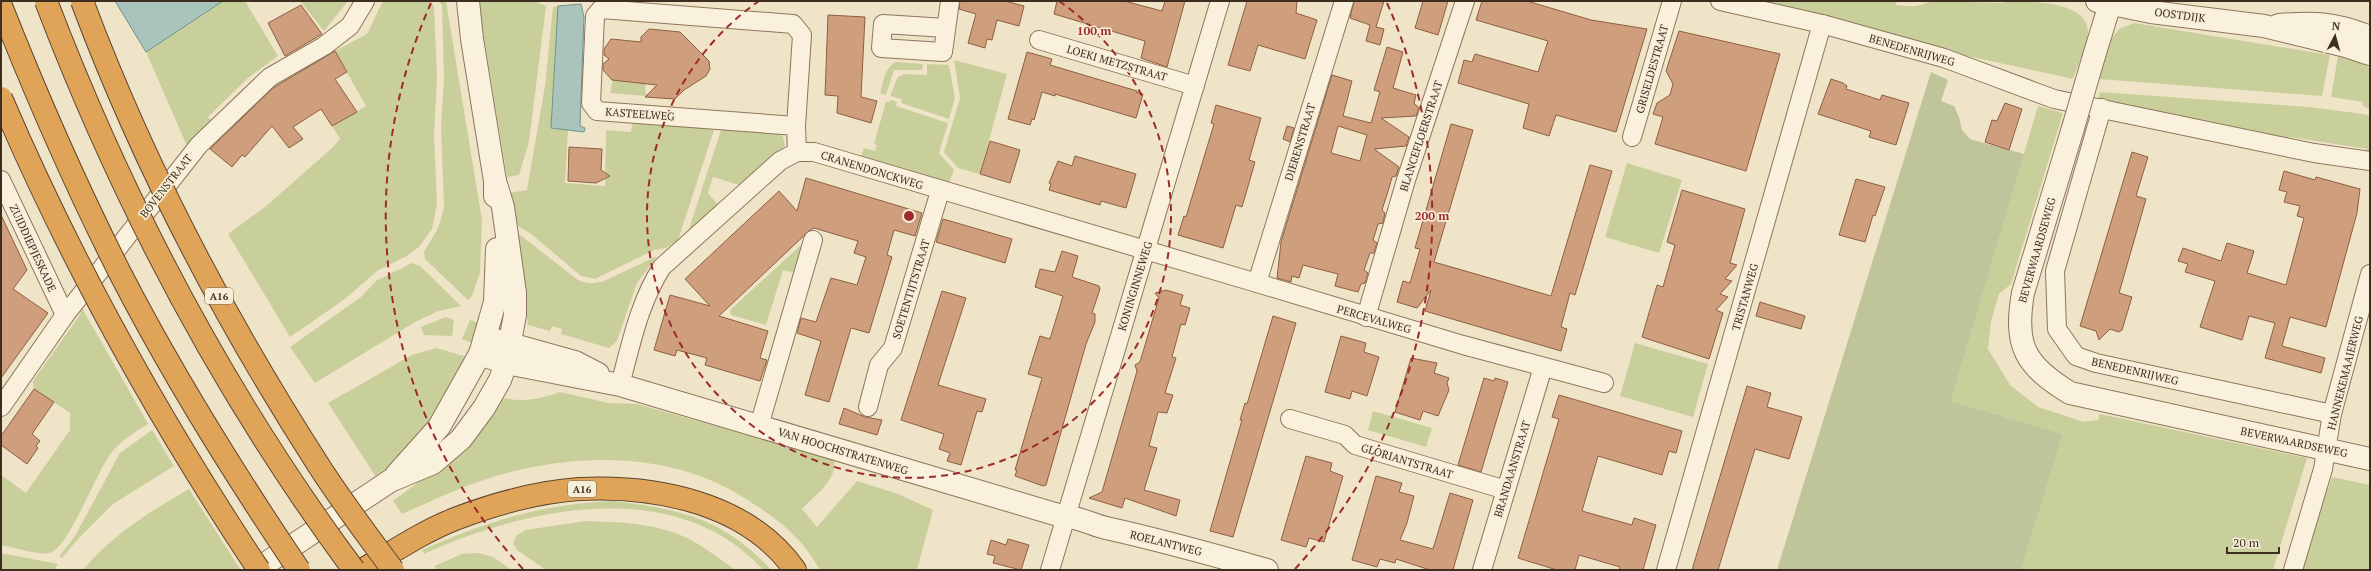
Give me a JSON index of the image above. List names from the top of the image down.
{
  "streets": {
    "highway": ["A16"],
    "street": [
      "OOSTDIJK",
      "BENEDENRIJWEG",
      "LOEKI METZSTRAAT",
      "GRISELDESTRAAT",
      "KASTEELWEG",
      "BLANCEFLOERSTRAAT",
      "DIERENSTRAAT",
      "CRANENDONCKWEG",
      "BOVENSTRAAT",
      "ZUIDDIEPJESKADE",
      "BEVERWAARDSEWEG",
      "KONINGINNEWEG",
      "SOETENTIJTSTRAAT",
      "TRISTANWEG",
      "PERCEVALWEG",
      "HANNEKEMAAIERWEG",
      "VAN HOOCHSTRATENWEG",
      "GLORIANTSTRAAT",
      "BRANDAANSTRAAT",
      "ROELANTWEG"
    ]
  },
  "crossings": [
    ["OOSTDIJK", "BEVERWAARDSEWEG"],
    ["BENEDENRIJWEG", "TRISTANWEG"],
    ["BENEDENRIJWEG", "HANNEKEMAAIERWEG"],
    ["LOEKI METZSTRAAT", "KONINGINNEWEG"],
    ["KASTEELWEG", "CRANENDONCKWEG"],
    ["BLANCEFLOERSTRAAT", "PERCEVALWEG"],
    ["DIERENSTRAAT", "PERCEVALWEG"],
    ["CRANENDONCKWEG", "KONINGINNEWEG"],
    ["CRANENDONCKWEG", "SOETENTIJTSTRAAT"],
    ["CRANENDONCKWEG", "PERCEVALWEG"],
    ["BOVENSTRAAT", "ZUIDDIEPJESKADE"],
    ["BEVERWAARDSEWEG", "HANNEKEMAAIERWEG"],
    ["KONINGINNEWEG", "PERCEVALWEG"],
    ["KONINGINNEWEG", "VAN HOOCHSTRATENWEG"],
    ["KONINGINNEWEG", "ROELANTWEG"],
    ["PERCEVALWEG", "BRANDAANSTRAAT"],
    ["VAN HOOCHSTRATENWEG", "ROELANTWEG"],
    ["GLORIANTSTRAAT", "BRANDAANSTRAAT"]
  ],
  "scale_bar": "20 m",
  "north": "top",
  "rings": ["100 m", "200 m"]
}
